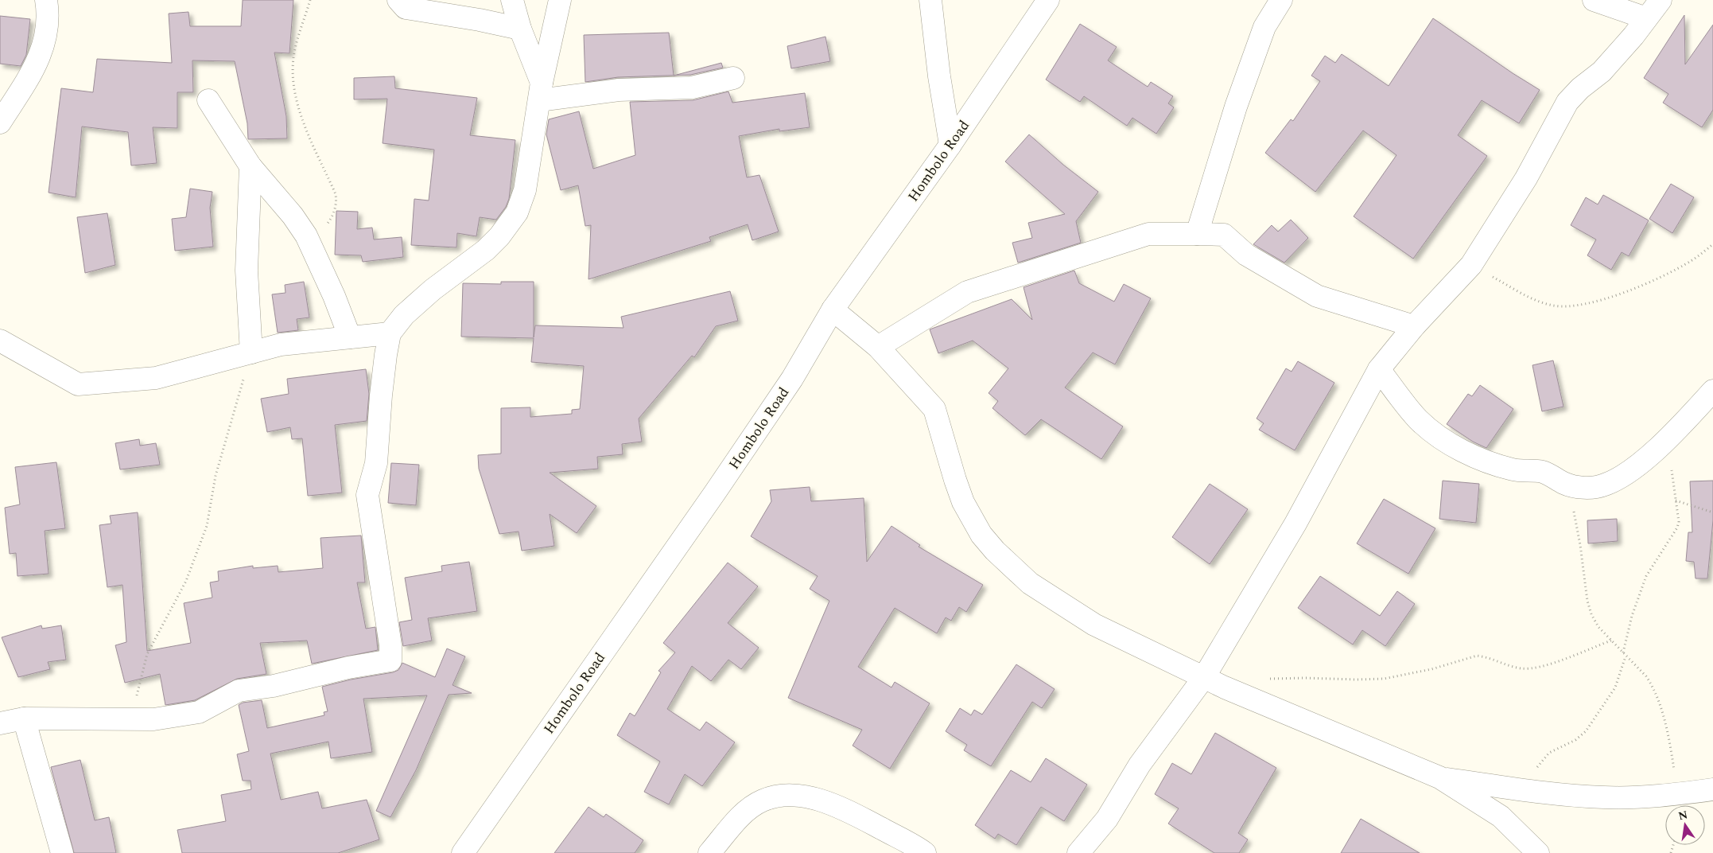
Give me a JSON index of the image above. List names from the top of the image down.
{
  "streets": {
    "street": ["Hombolo Road"]
  },
  "north": "top"
}
